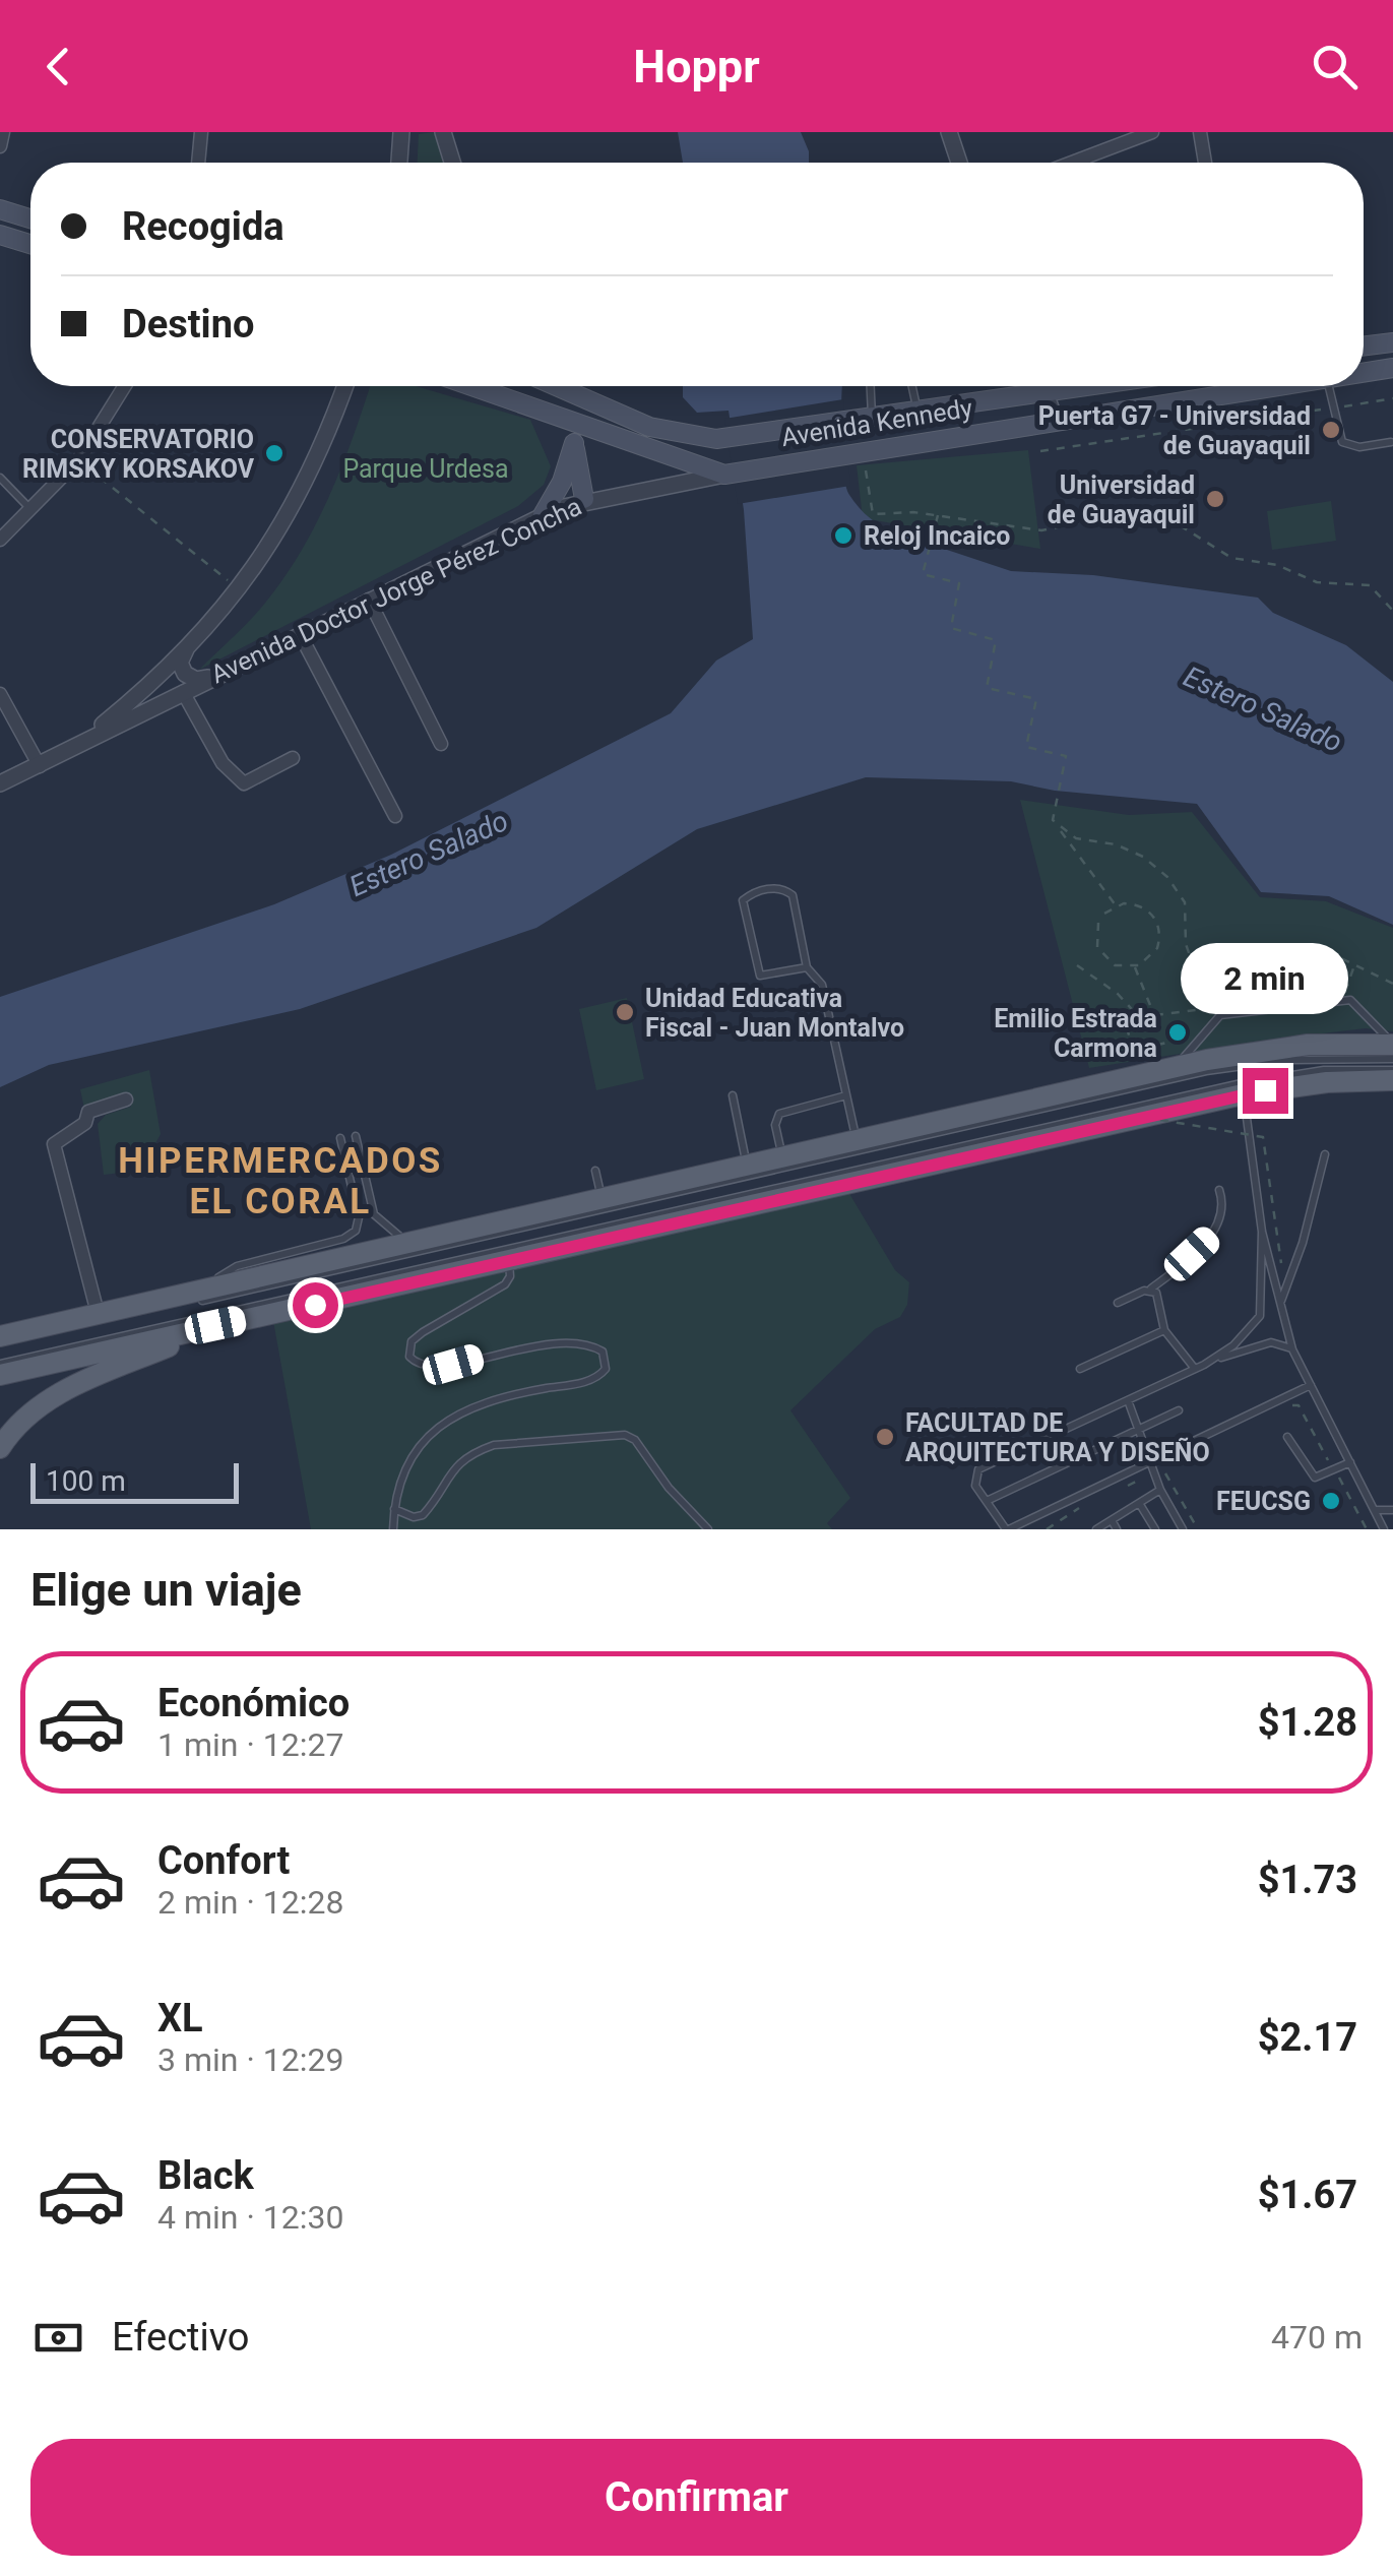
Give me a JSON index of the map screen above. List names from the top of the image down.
{
  "streets": {
    "main road": ["Avenida Kennedy"],
    "street": ["Avenida Doctor Jorge Pérez Concha"]
  },
  "crossings": [
    ["Avenida Kennedy", "Avenida Doctor Jorge Pérez Concha"]
  ],
  "districts": ["HIPERMERCADOS EL CORAL"],
  "water": ["Estero Salado"],
  "parks": ["Parque Urdesa"],
  "places": [
    "Puerta G7 - Universidad de Guayaquil",
    "CONSERVATORIO RIMSKY KORSAKOV",
    "Universidad de Guayaquil",
    "Reloj Incaico",
    "Unidad Educativa Fiscal - Juan Montalvo",
    "Emilio Estrada Carmona",
    "FACULTAD DE ARQUITECTURA Y DISEÑO",
    "FEUCSG"
  ],
  "scale_bar": "100 m",
  "page": {
    "header": "Hoppr",
    "banner": ["Recogida", "Destino"],
    "bubble": "2 min",
    "scale": "100 m",
    "heading": "Elige un viaje",
    "list": [
      {
        "name": "Económico",
        "note": "1 min · 12:27",
        "value": "$1.28"
      },
      {
        "name": "Confort",
        "note": "2 min · 12:28",
        "value": "$1.73"
      },
      {
        "name": "XL",
        "note": "3 min · 12:29",
        "value": "$2.17"
      },
      {
        "name": "Black",
        "note": "4 min · 12:30",
        "value": "$1.67"
      }
    ],
    "pay": ["Efectivo", "470 m"],
    "buttons": "Confirmar"
  }
}
